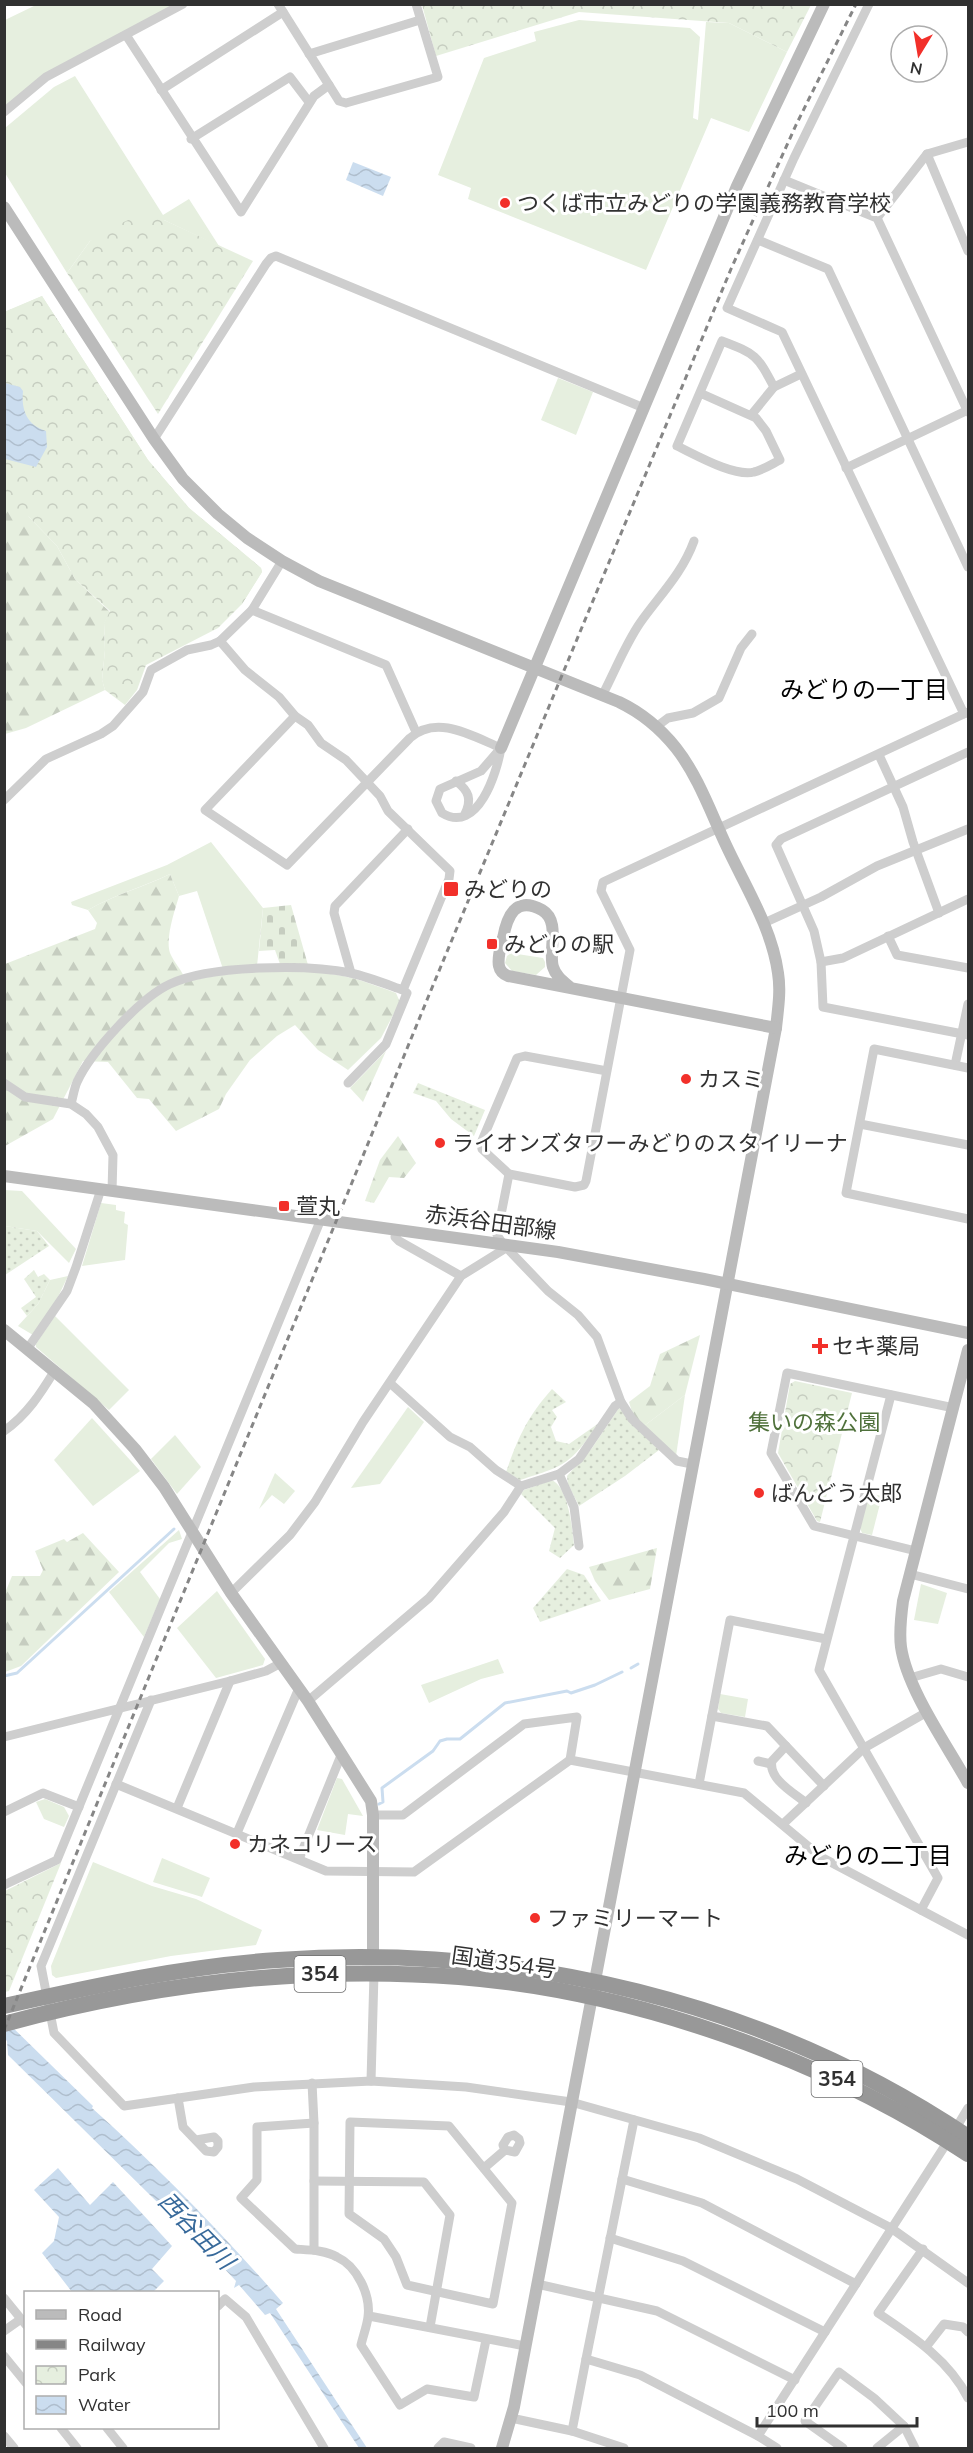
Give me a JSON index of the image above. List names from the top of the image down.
{
  "streets": {
    "highway": ["国道354号", "354"],
    "street": ["赤浜谷田部線"]
  },
  "districts": ["みどりの一丁目", "みどりの二丁目"],
  "water": ["西谷田川"],
  "parks": ["集いの森公園"],
  "places": {
    "other": [
      "つくば市立みどりの学園義務教育学校",
      "カスミ",
      "ライオンズタワーみどりのスタイリーナ",
      "ばんどう太郎",
      "カネコリース",
      "ファミリーマート"
    ],
    "transit": ["みどりの", "みどりの駅", "萱丸"],
    "health": ["セキ薬局"]
  },
  "legend": [
    "Road",
    "Railway",
    "Park",
    "Water"
  ],
  "scale_bar": "100 m",
  "north": "bottom"
}
